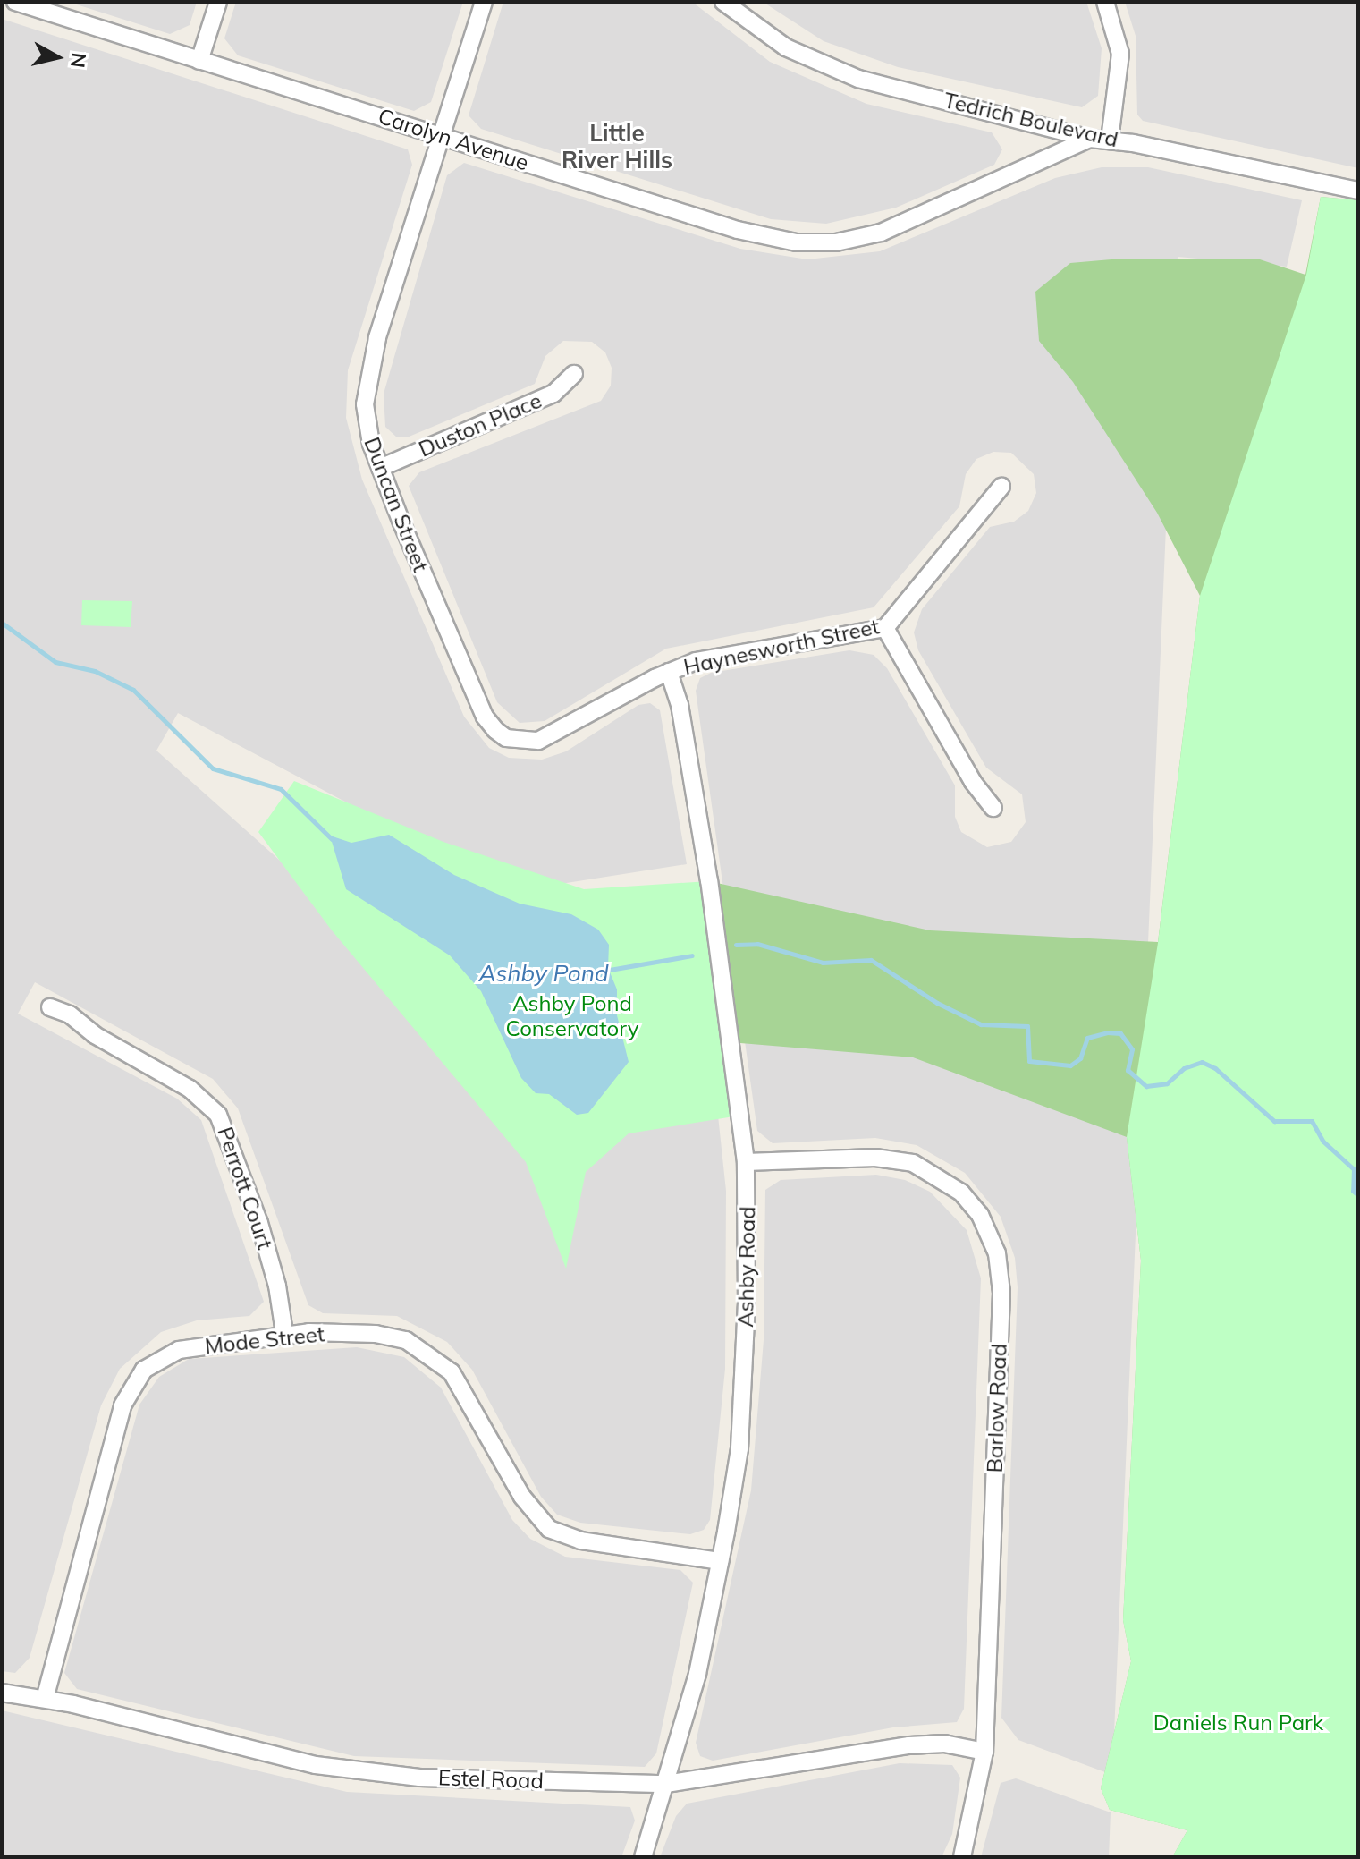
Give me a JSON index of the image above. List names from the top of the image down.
{
  "streets": {
    "street": [
      "Tedrich Boulevard",
      "Carolyn Avenue",
      "Duston Place",
      "Duncan Street",
      "Haynesworth Street",
      "Perrott Court",
      "Ashby Road",
      "Mode Street",
      "Barlow Road",
      "Estel Road"
    ]
  },
  "crossings": [
    ["Tedrich Boulevard", "Carolyn Avenue"],
    ["Carolyn Avenue", "Duncan Street"],
    ["Duston Place", "Duncan Street"],
    ["Duncan Street", "Haynesworth Street"],
    ["Duncan Street", "Ashby Road"],
    ["Haynesworth Street", "Ashby Road"],
    ["Perrott Court", "Mode Street"],
    ["Ashby Road", "Mode Street"],
    ["Ashby Road", "Barlow Road"],
    ["Ashby Road", "Estel Road"],
    ["Mode Street", "Estel Road"],
    ["Barlow Road", "Estel Road"]
  ],
  "districts": ["Little River Hills"],
  "water": ["Ashby Pond"],
  "parks": ["Ashby Pond Conservatory", "Daniels Run Park"],
  "north": "right"
}
